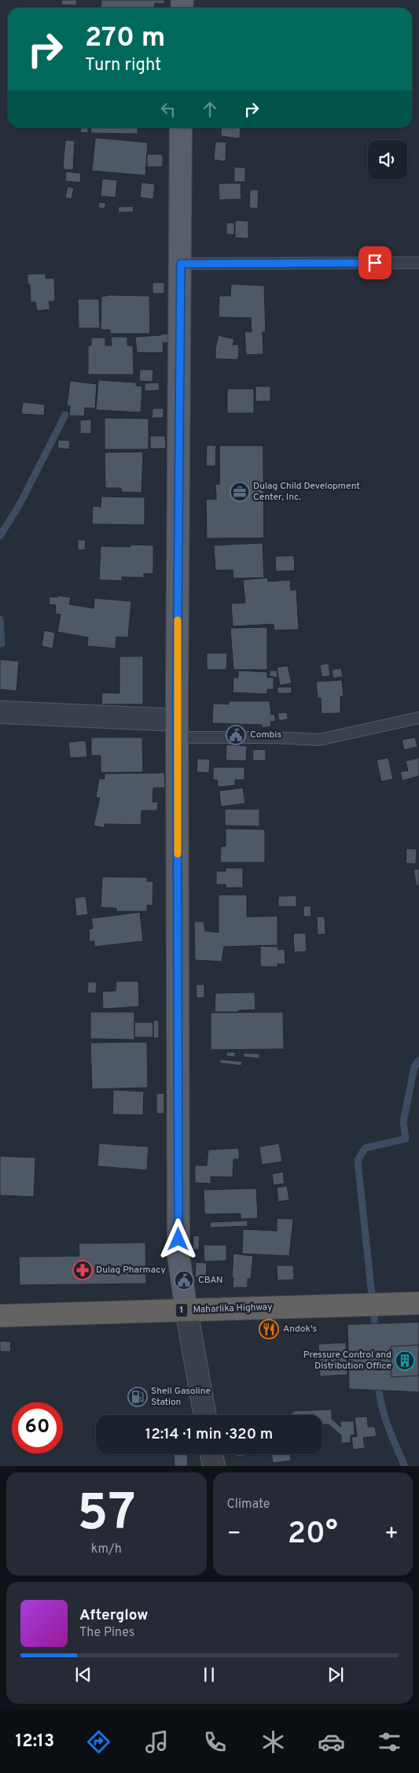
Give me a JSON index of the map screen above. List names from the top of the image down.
{
  "streets": {
    "highway": ["Maharlika Highway", "1"]
  },
  "places": {
    "office": ["Dulag Child Development Center, Inc."],
    "public building": ["Combis", "CBAN"],
    "pharmacy": ["Dulag Pharmacy"],
    "restaurant": ["Andok's"],
    "building": ["Pressure Control and Distribution Office"],
    "fuel station": ["Shell Gasoline Station"]
  },
  "page": {
    "turn": ["270 m", "Turn right"],
    "limit": "60",
    "trip": "12:14 · 1 min · 320 m",
    "tile": [
      ["57", "km/h"],
      "Climate"
    ],
    "heat": ["−", "20°", "+"],
    "song": ["Afterglow", "The Pines"],
    "tabs": "12:13"
  }
}
